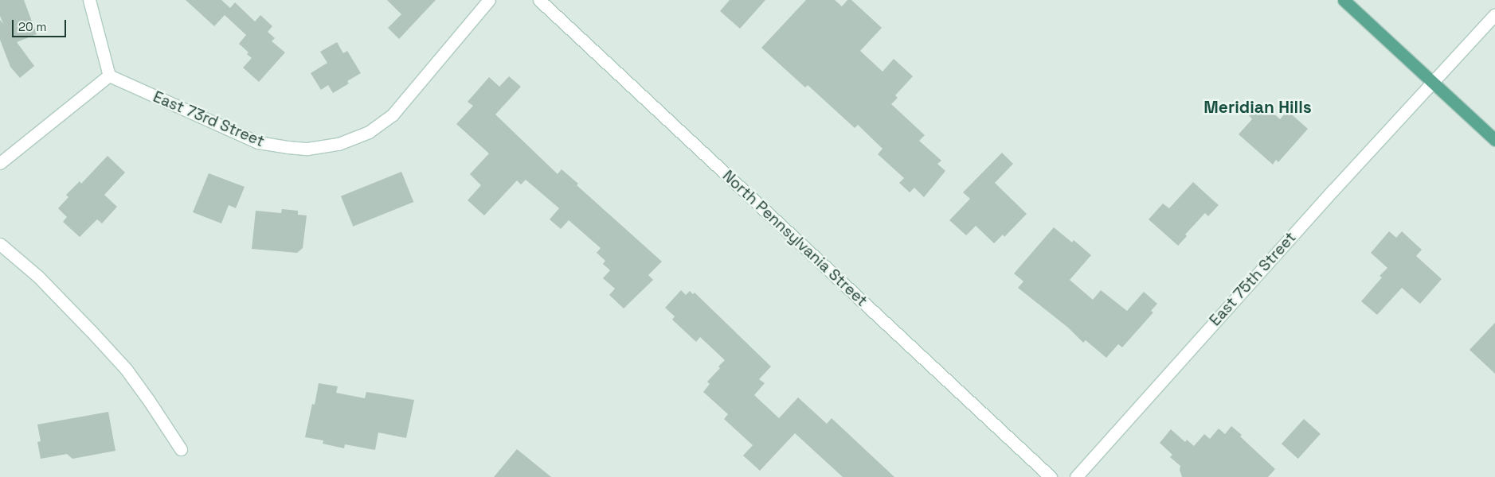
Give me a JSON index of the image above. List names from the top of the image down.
{
  "streets": {
    "street": ["East 73rd Street", "North Pennsylvania Street", "East 75th Street"]
  },
  "districts": ["Meridian Hills"],
  "scale_bar": "20 m"
}
